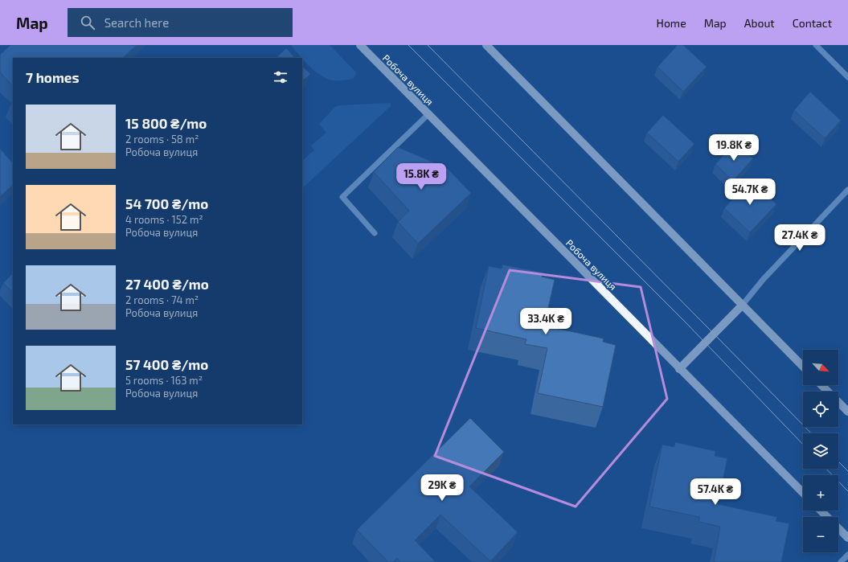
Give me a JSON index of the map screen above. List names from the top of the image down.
{
  "streets": {
    "main road": ["Робоча вулиця"]
  },
  "north": "bottom right",
  "page": {
    "header": "Map",
    "search": "Search here",
    "nav": [
      "Home",
      "Map",
      "About",
      "Contact"
    ],
    "heading": "7 homes",
    "list": [
      {
        "name": "15 800 ₴/mo",
        "note": "2 rooms · 58 m² · Робоча вулиця"
      },
      {
        "name": "54 700 ₴/mo",
        "note": "4 rooms · 152 m² · Робоча вулиця"
      },
      {
        "name": "27 400 ₴/mo",
        "note": "2 rooms · 74 m² · Робоча вулиця"
      },
      {
        "name": "57 400 ₴/mo",
        "note": "5 rooms · 163 m² · Робоча вулиця"
      }
    ],
    "price": [
      "19.8K ₴",
      "15.8K ₴",
      "54.7K ₴",
      "27.4K ₴",
      "33.4K ₴",
      "29K ₴",
      "57.4K ₴"
    ],
    "map_buttons": ["+", "−"]
  }
}
